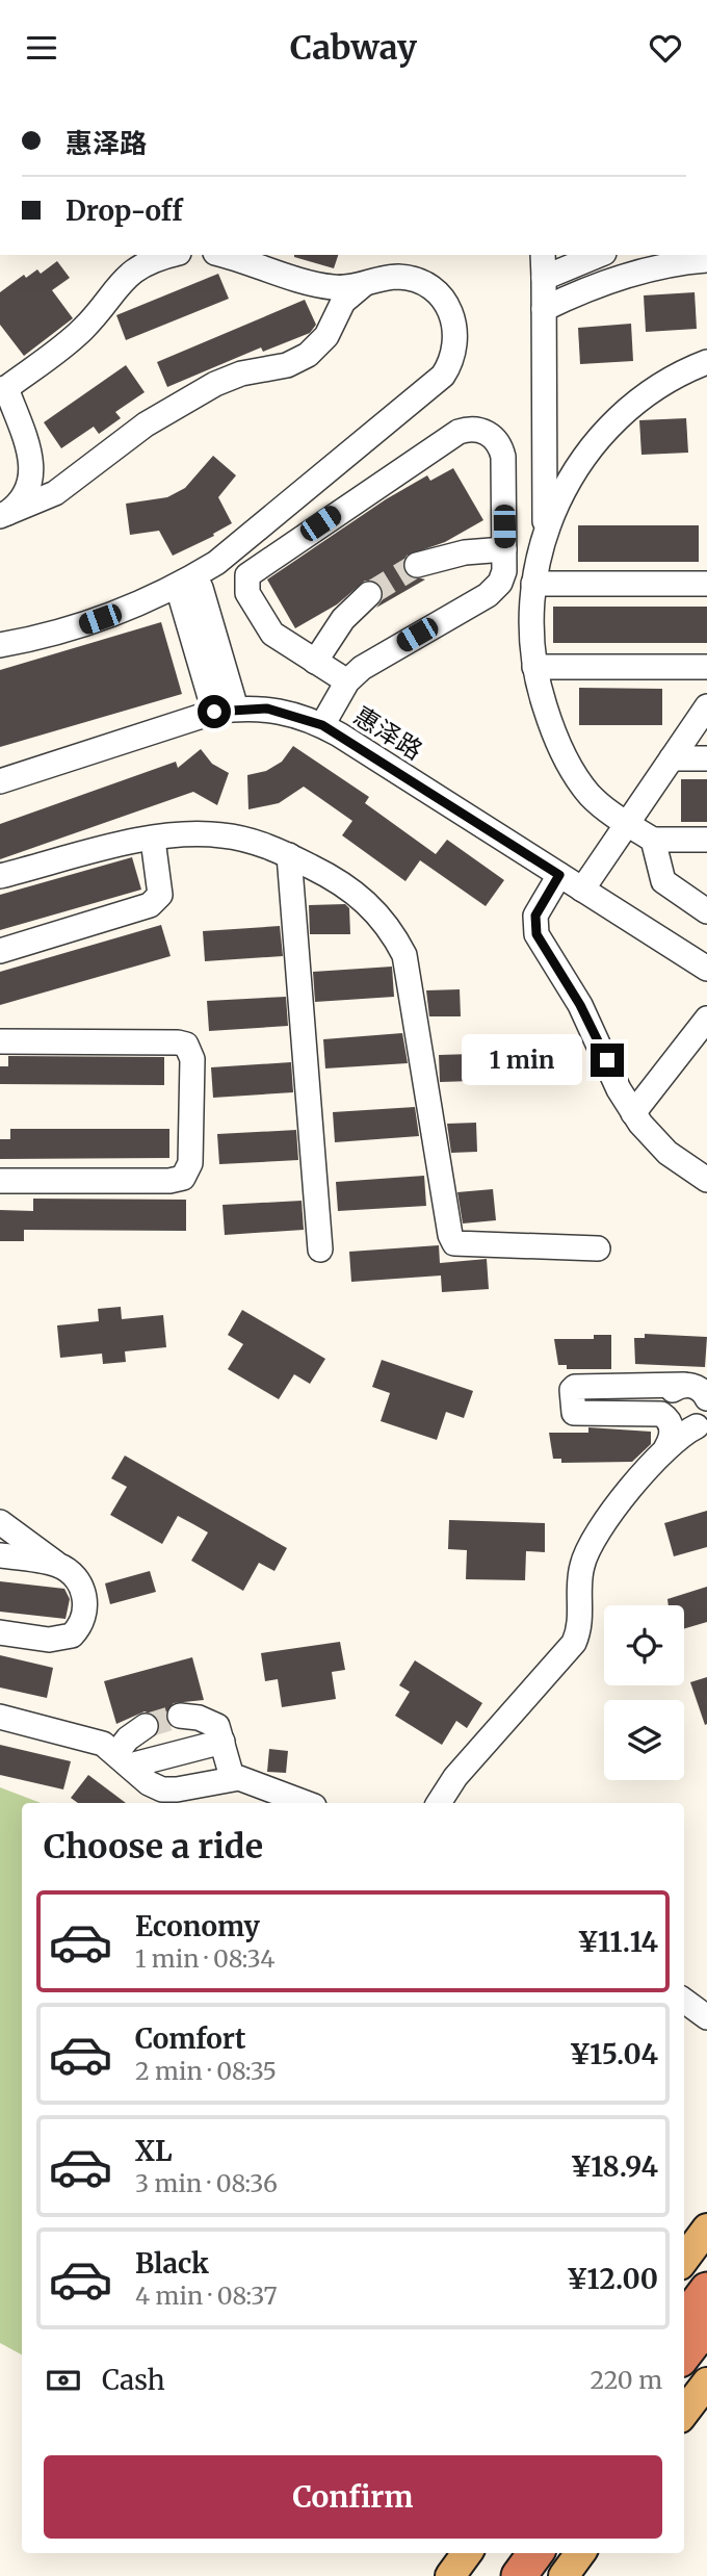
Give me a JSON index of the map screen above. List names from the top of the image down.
{
  "streets": {
    "street": ["惠泽路"]
  },
  "page": {
    "header": "Cabway",
    "banner": ["惠泽路", "Drop-off"],
    "bubble": "1 min",
    "heading": "Choose a ride",
    "list": [
      {
        "name": "Economy",
        "note": "1 min · 08:34",
        "value": "¥11.14"
      },
      {
        "name": "Comfort",
        "note": "2 min · 08:35",
        "value": "¥15.04"
      },
      {
        "name": "XL",
        "note": "3 min · 08:36",
        "value": "¥18.94"
      },
      {
        "name": "Black",
        "note": "4 min · 08:37",
        "value": "¥12.00"
      }
    ],
    "pay": ["Cash", "220 m"],
    "buttons": "Confirm"
  }
}
